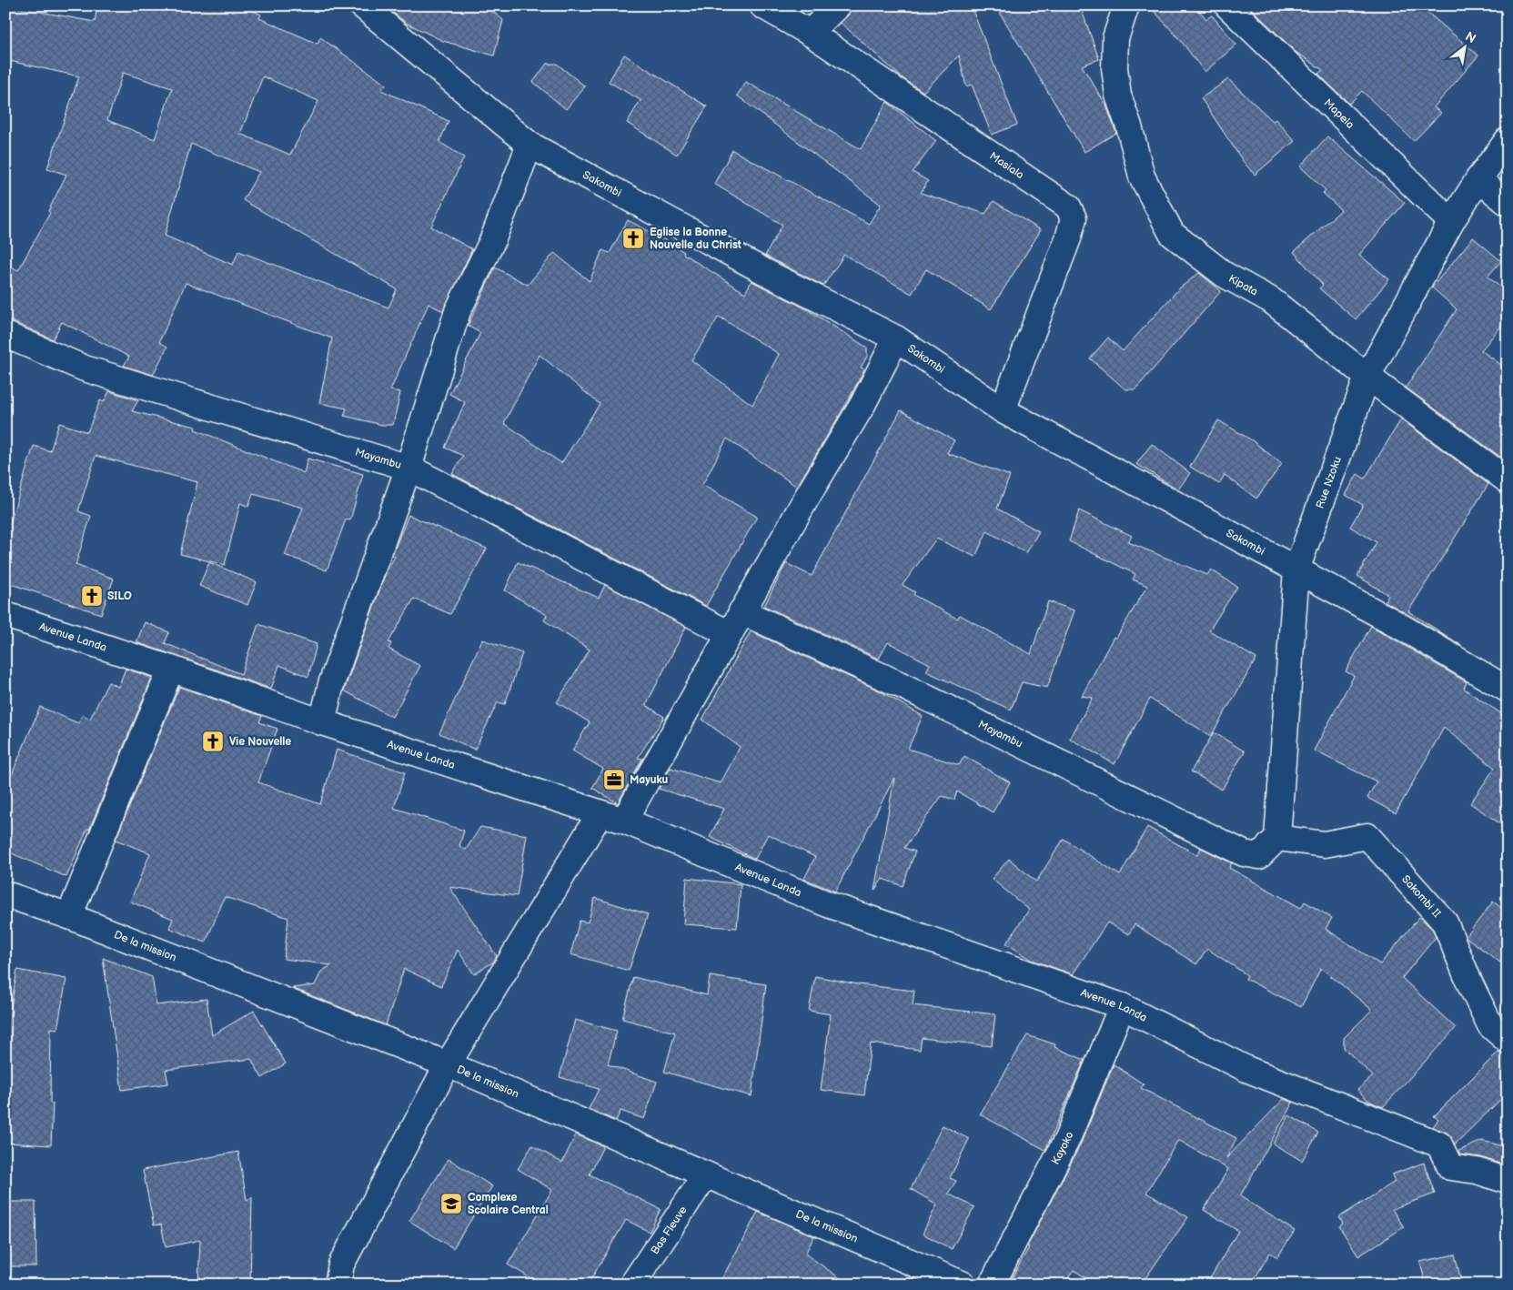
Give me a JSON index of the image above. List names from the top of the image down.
{
  "streets": {
    "street": [
      "Mapela",
      "Masiala",
      "Sakombi",
      "Kipata",
      "Mayambu",
      "Rue Nzoku",
      "Avenue Landa",
      "Sakombi II",
      "De la mission",
      "Kayoko",
      "Bas Fleuve"
    ]
  },
  "crossings": [
    ["Mapela", "Rue Nzoku"],
    ["Masiala", "Sakombi"],
    ["Sakombi", "Rue Nzoku"],
    ["Kipata", "Rue Nzoku"],
    ["Mayambu", "Rue Nzoku"],
    ["Mayambu", "Sakombi II"],
    ["Rue Nzoku", "Sakombi II"],
    ["Avenue Landa", "Kayoko"],
    ["De la mission", "Bas Fleuve"]
  ],
  "places": {
    "church": ["Eglise la Bonne Nouvelle du Christ", "SILO", "Vie Nouvelle"],
    "office": ["Mayuku"],
    "school or university": ["Complexe Scolaire Central"]
  },
  "north": "top right"
}
